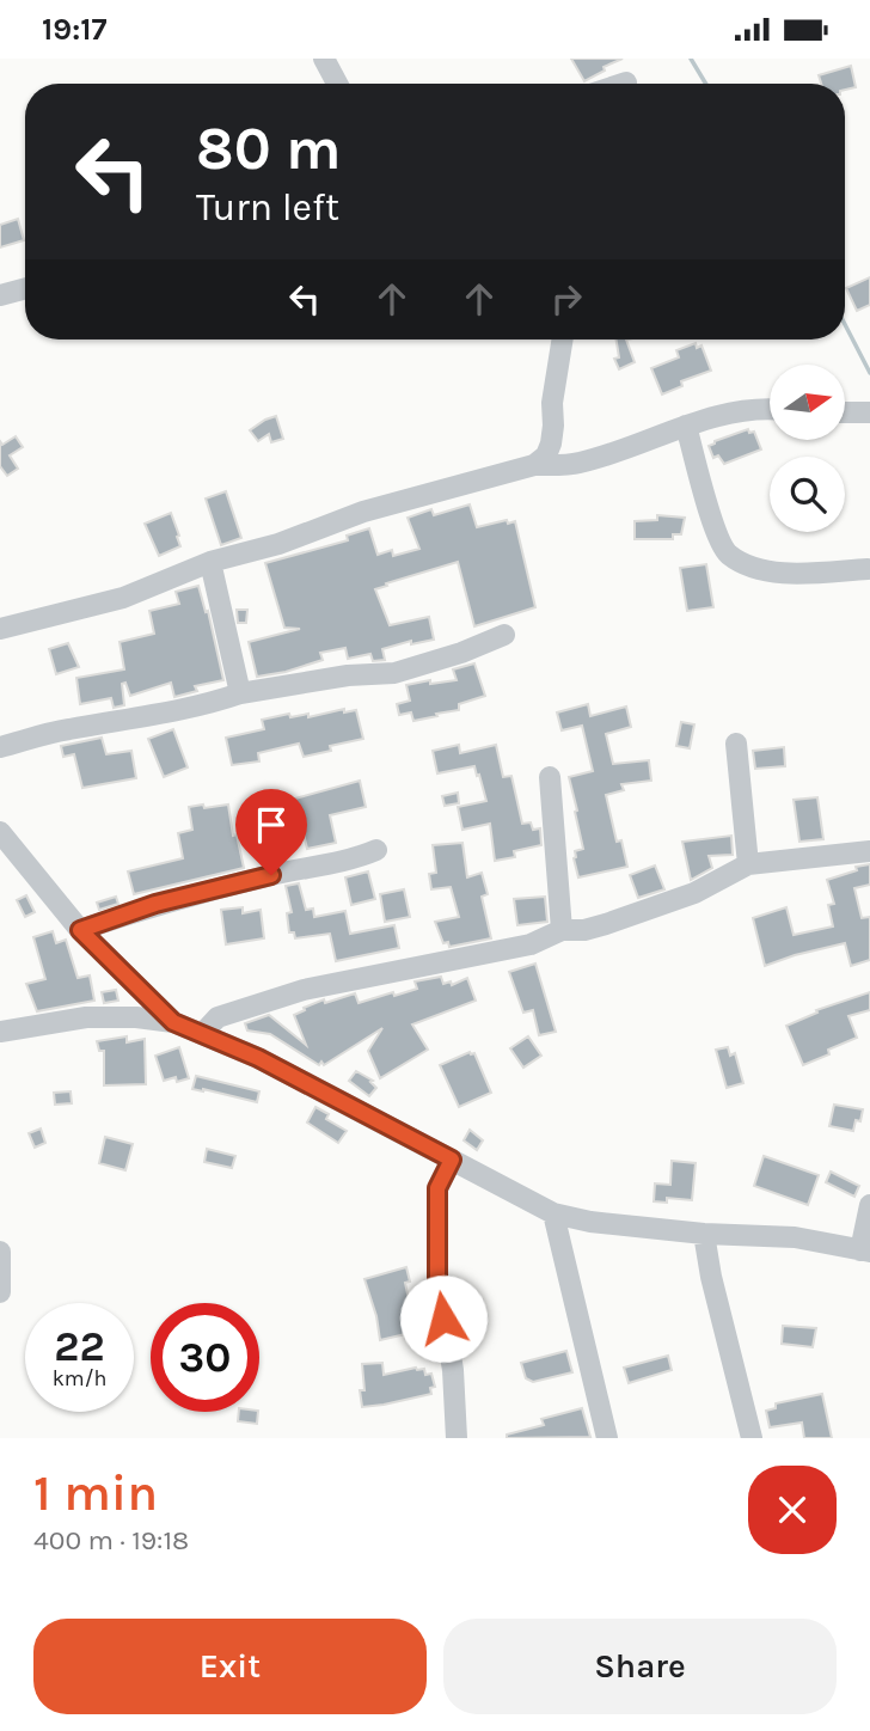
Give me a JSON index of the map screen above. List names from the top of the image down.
{
  "north": "right",
  "page": {
    "status": "19:17",
    "turn": ["80 m", "Turn left"],
    "speed": "22 km/h",
    "limit": "30",
    "heading": ["1 min", "400 m · 19:18"],
    "buttons": ["Exit", "Share"]
  }
}
